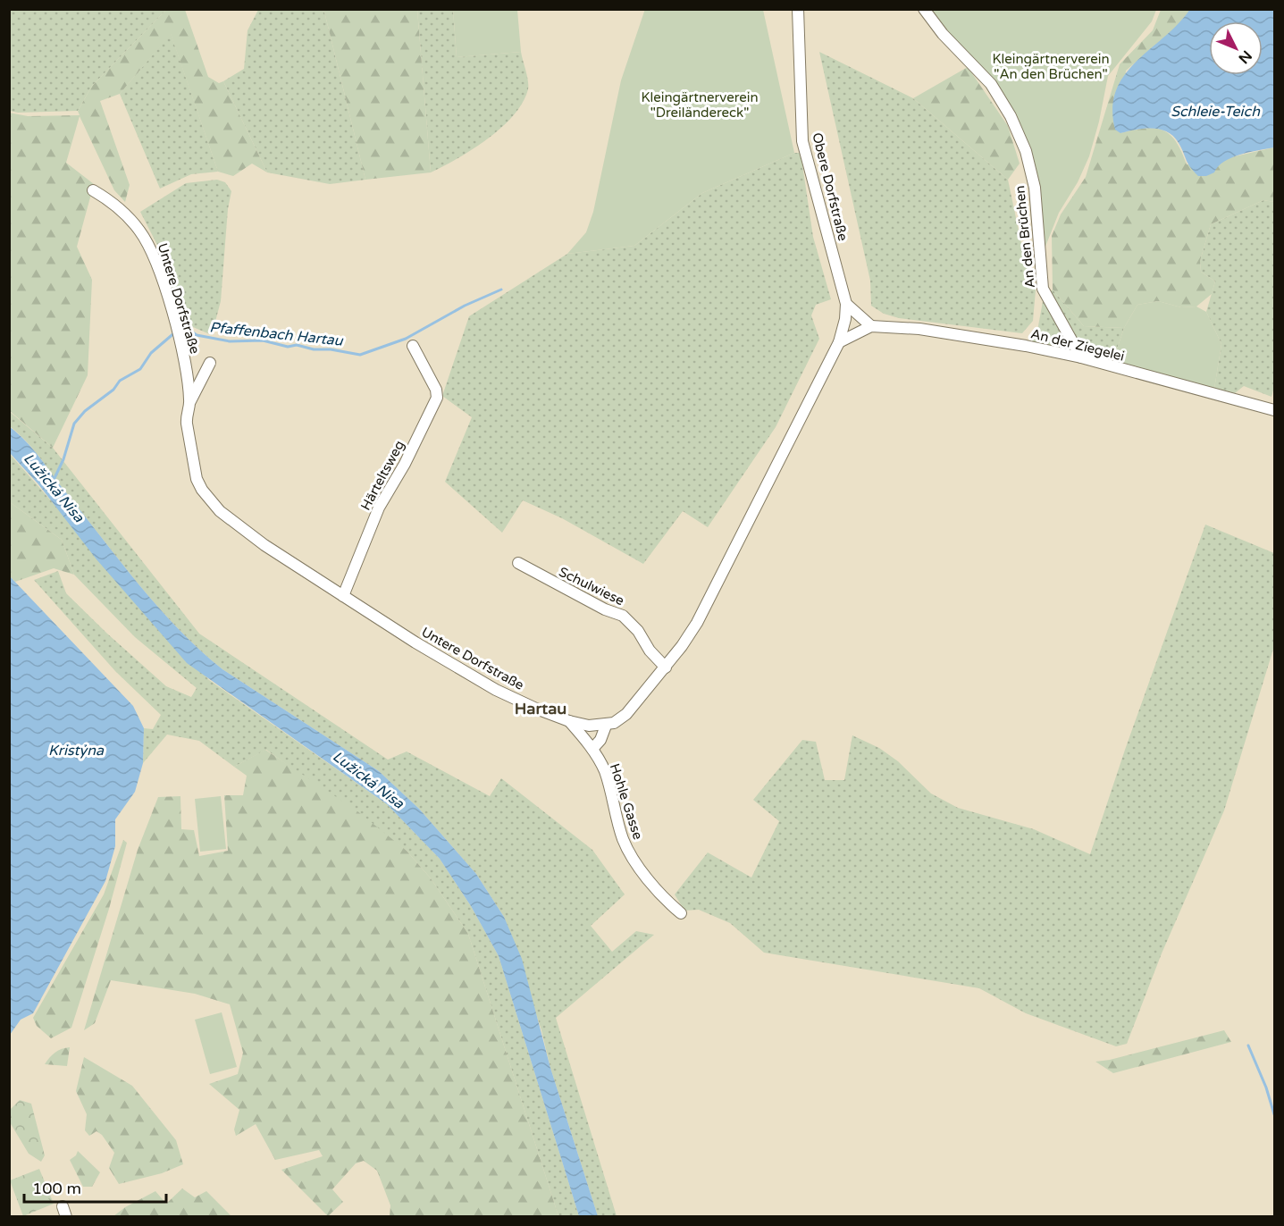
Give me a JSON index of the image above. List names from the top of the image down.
{
  "streets": {
    "street": [
      "Obere Dorfstraße",
      "An den Brüchen",
      "Untere Dorfstraße",
      "An der Ziegelei",
      "Härteltsweg",
      "Schulwiese",
      "Hohle Gasse"
    ]
  },
  "crossings": [
    ["An den Brüchen", "An der Ziegelei"],
    ["Untere Dorfstraße", "Härteltsweg"],
    ["Untere Dorfstraße", "Hohle Gasse"]
  ],
  "districts": ["Hartau"],
  "water": [
    "Schleie-Teich",
    "Pfaffenbach Hartau",
    "Lužická Nisa",
    "Kristýna"
  ],
  "parks": ["Kleingärtnerverein \"An den Brüchen\"", "Kleingärtnerverein \"Dreiländereck\""],
  "scale_bar": "100 m",
  "north": "bottom right"
}
